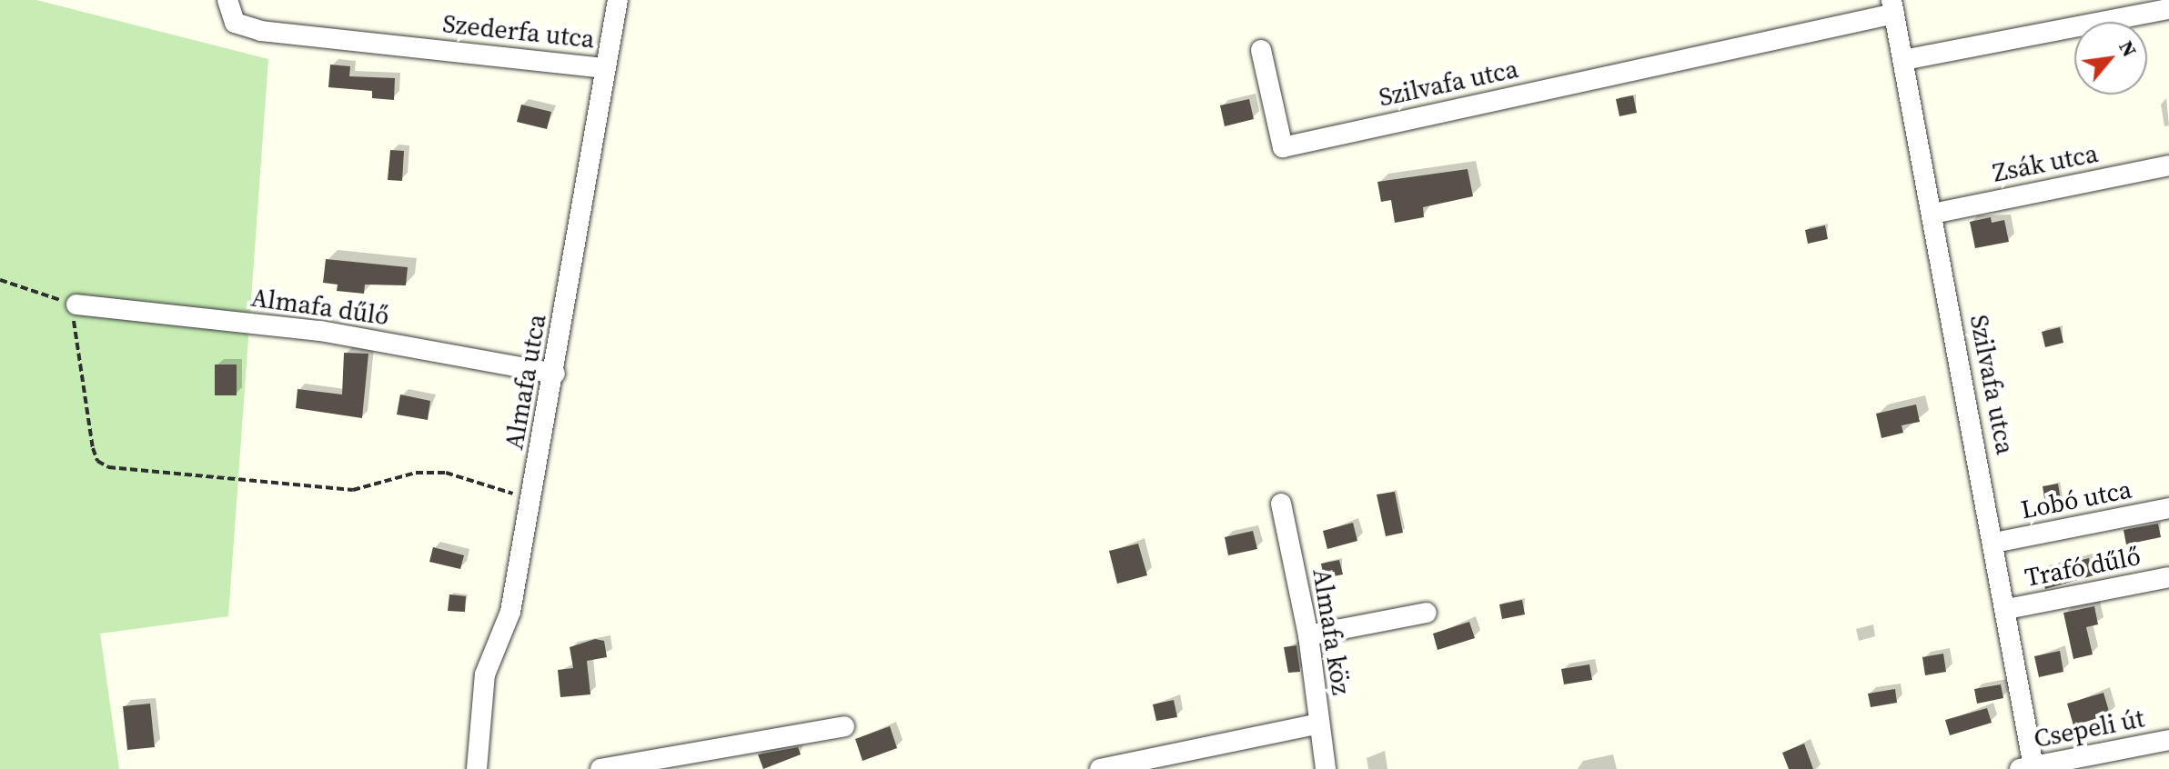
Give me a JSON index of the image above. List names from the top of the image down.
{
  "streets": {
    "street": [
      "Szederfa utca",
      "Szilvafa utca",
      "Zsák utca",
      "Almafa dűlő",
      "Almafa utca",
      "Lobó utca",
      "Trafó dűlő",
      "Almafa köz",
      "Csepeli út"
    ]
  },
  "crossings": [
    ["Szederfa utca", "Almafa utca"],
    ["Szilvafa utca", "Zsák utca"],
    ["Szilvafa utca", "Lobó utca"],
    ["Szilvafa utca", "Trafó dűlő"],
    ["Szilvafa utca", "Csepeli út"],
    ["Almafa dűlő", "Almafa utca"]
  ],
  "north": "top right"
}
